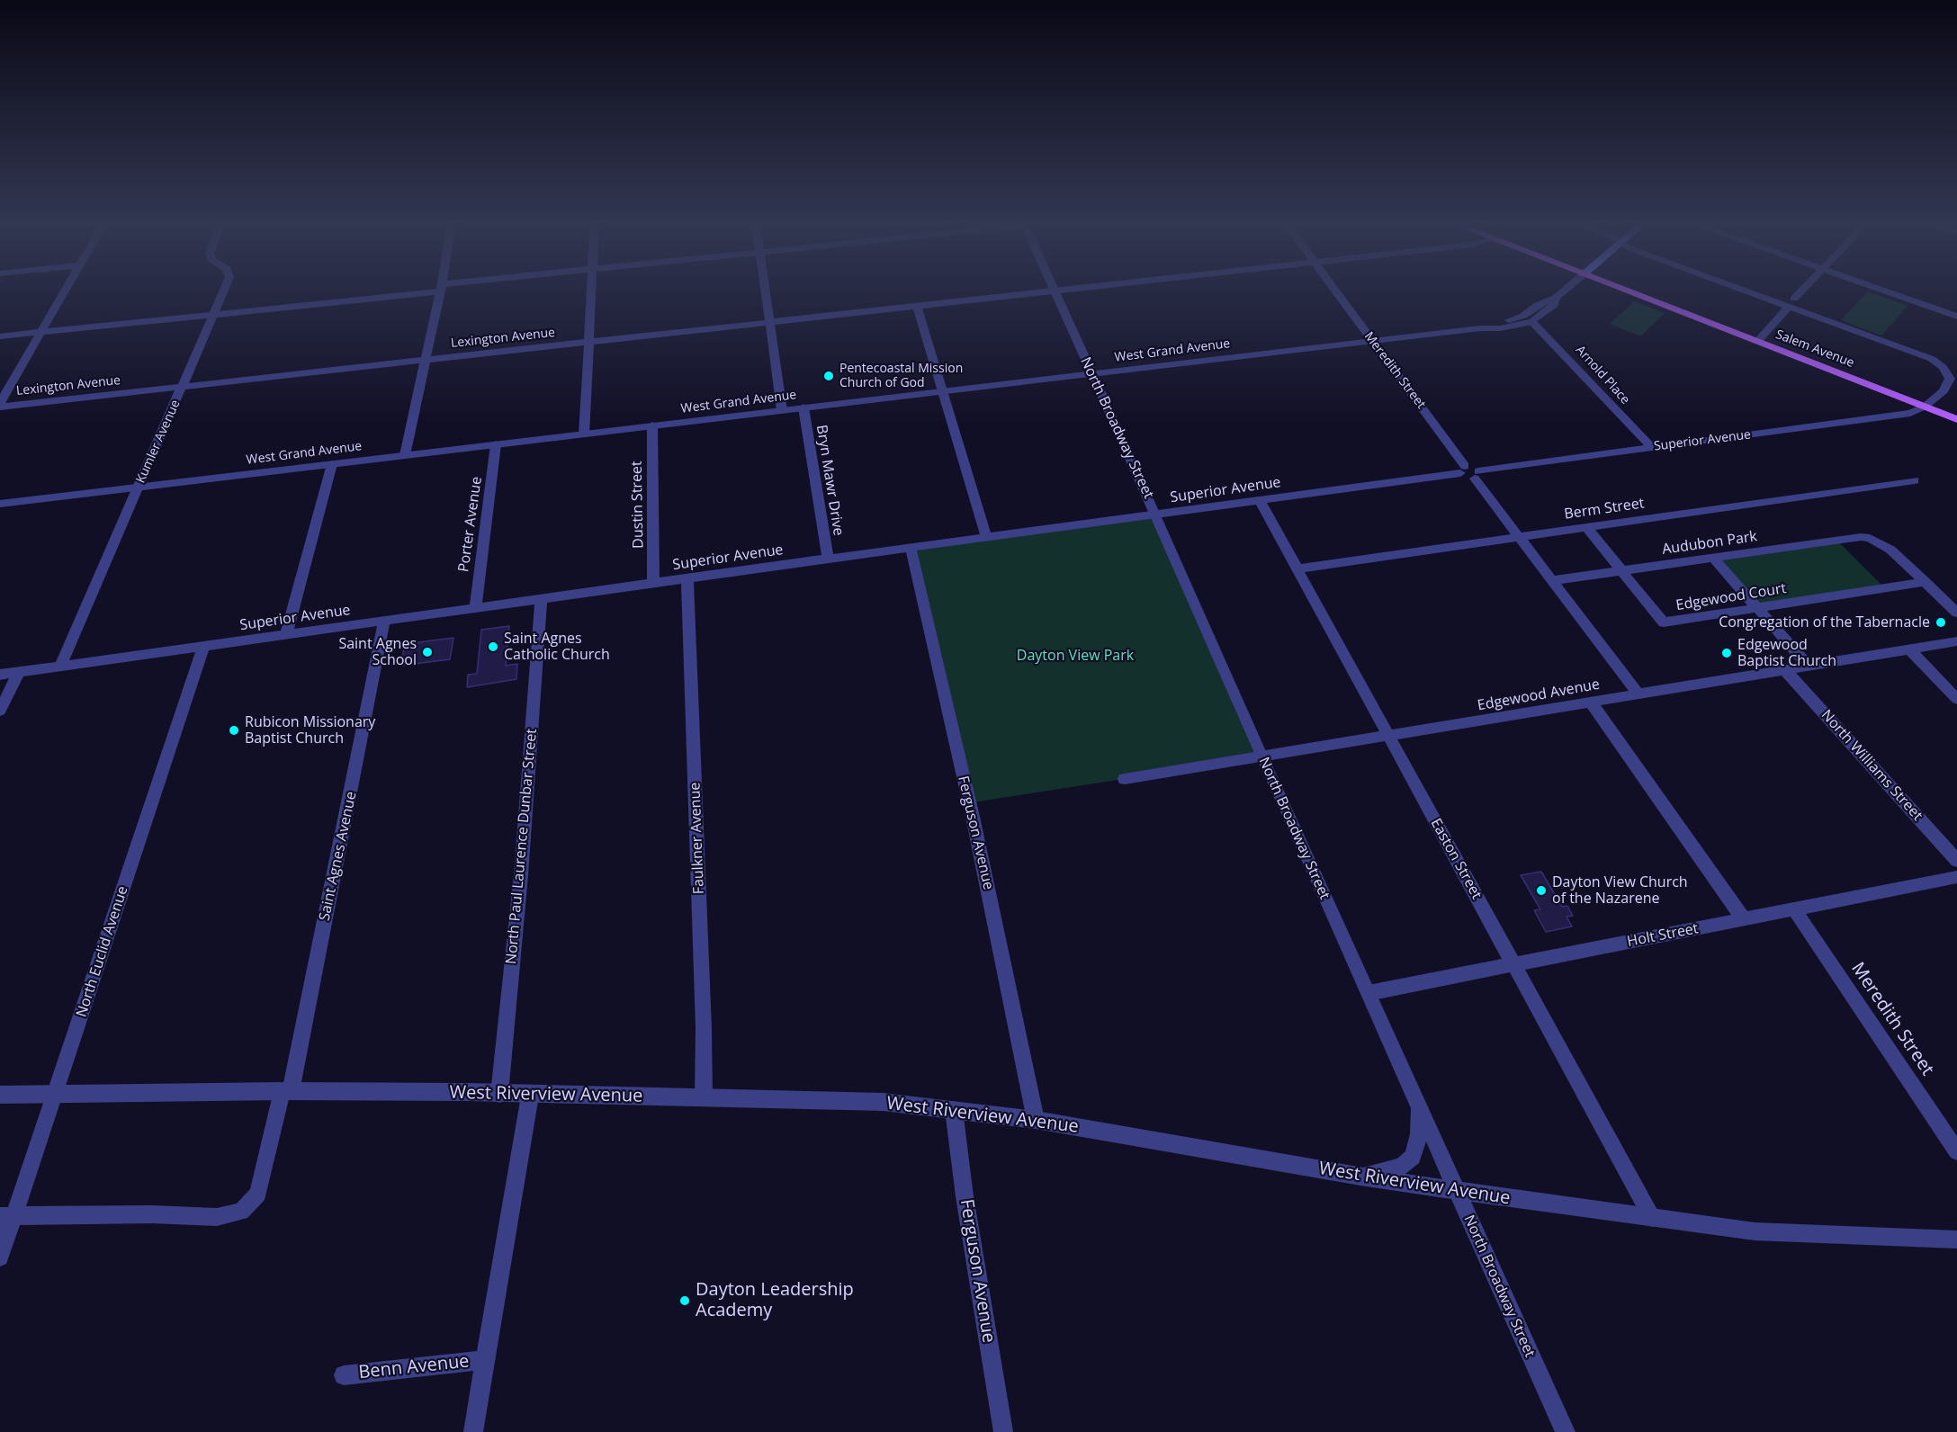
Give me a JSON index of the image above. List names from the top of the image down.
{
  "streets": {
    "main road": ["Salem Avenue"],
    "street": [
      "Lexington Avenue",
      "West Grand Avenue",
      "Meredith Street",
      "Arnold Place",
      "North Broadway Street",
      "Superior Avenue",
      "Kumler Avenue",
      "Bryn Mawr Drive",
      "Dustin Street",
      "Berm Street",
      "Porter Avenue",
      "Audubon Park",
      "Edgewood Court",
      "Edgewood Avenue",
      "North Williams Street",
      "Ferguson Avenue",
      "Faulkner Avenue",
      "North Paul Laurence Dunbar Street",
      "Saint Agnes Avenue",
      "Easton Street",
      "Holt Street",
      "North Euclid Avenue",
      "West Riverview Avenue",
      "Benn Avenue"
    ]
  },
  "crossings": [
    ["Lexington Avenue", "Kumler Avenue"],
    ["Salem Avenue", "Superior Avenue"],
    ["West Grand Avenue", "Meredith Street"],
    ["West Grand Avenue", "Arnold Place"],
    ["West Grand Avenue", "North Broadway Street"],
    ["West Grand Avenue", "Kumler Avenue"],
    ["West Grand Avenue", "Bryn Mawr Drive"],
    ["West Grand Avenue", "Dustin Street"],
    ["West Grand Avenue", "Porter Avenue"],
    ["Meredith Street", "Superior Avenue"],
    ["Meredith Street", "Holt Street"],
    ["Arnold Place", "Superior Avenue"],
    ["North Broadway Street", "Superior Avenue"],
    ["North Broadway Street", "Edgewood Avenue"],
    ["North Broadway Street", "Holt Street"],
    ["North Broadway Street", "West Riverview Avenue"],
    ["Superior Avenue", "Kumler Avenue"],
    ["Superior Avenue", "Bryn Mawr Drive"],
    ["Superior Avenue", "Dustin Street"],
    ["Superior Avenue", "Porter Avenue"],
    ["Superior Avenue", "Ferguson Avenue"],
    ["Superior Avenue", "Faulkner Avenue"],
    ["Superior Avenue", "North Paul Laurence Dunbar Street"],
    ["Superior Avenue", "Saint Agnes Avenue"],
    ["Superior Avenue", "Easton Street"],
    ["Superior Avenue", "North Euclid Avenue"],
    ["Berm Street", "Edgewood Court"],
    ["Berm Street", "Easton Street"],
    ["Audubon Park", "Edgewood Court"],
    ["Edgewood Avenue", "North Williams Street"],
    ["Edgewood Avenue", "Easton Street"],
    ["Ferguson Avenue", "West Riverview Avenue"],
    ["Faulkner Avenue", "West Riverview Avenue"],
    ["North Paul Laurence Dunbar Street", "West Riverview Avenue"],
    ["Saint Agnes Avenue", "North Euclid Avenue"],
    ["Saint Agnes Avenue", "West Riverview Avenue"],
    ["Easton Street", "Holt Street"],
    ["Easton Street", "West Riverview Avenue"],
    ["North Euclid Avenue", "West Riverview Avenue"]
  ],
  "parks": ["Dayton View Park"],
  "places": [
    "Pentecoastal Mission Church of God",
    "Congregation of the Tabernacle",
    "Saint Agnes Catholic Church",
    "Saint Agnes School",
    "Edgewood Baptist Church",
    "Rubicon Missionary Baptist Church",
    "Dayton View Church of the Nazarene",
    "Dayton Leadership Academy"
  ]
}
